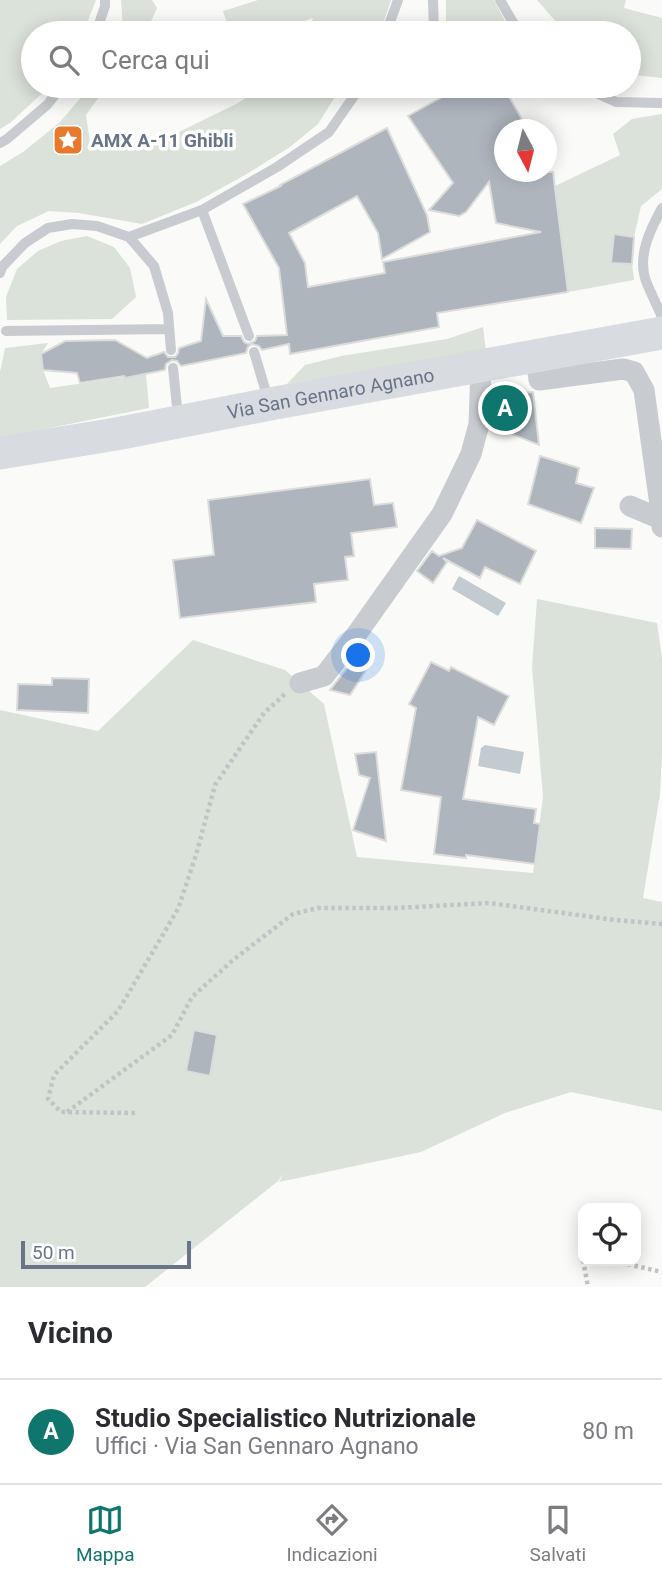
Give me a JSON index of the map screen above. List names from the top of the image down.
{
  "streets": {
    "main road": ["Via San Gennaro Agnano"]
  },
  "places": {
    "place": ["AMX A-11 Ghibli"]
  },
  "scale_bar": "50 m",
  "north": "bottom",
  "page": {
    "search": "Cerca qui",
    "pins": "A",
    "scale": "50 m",
    "heading": "Vicino",
    "list": [
      {
        "mark": "A",
        "name": "Studio Specialistico Nutrizionale",
        "note": "Uffici · Via San Gennaro Agnano",
        "value": "80 m"
      }
    ],
    "nav": ["Mappa", "Indicazioni", "Salvati"]
  }
}
